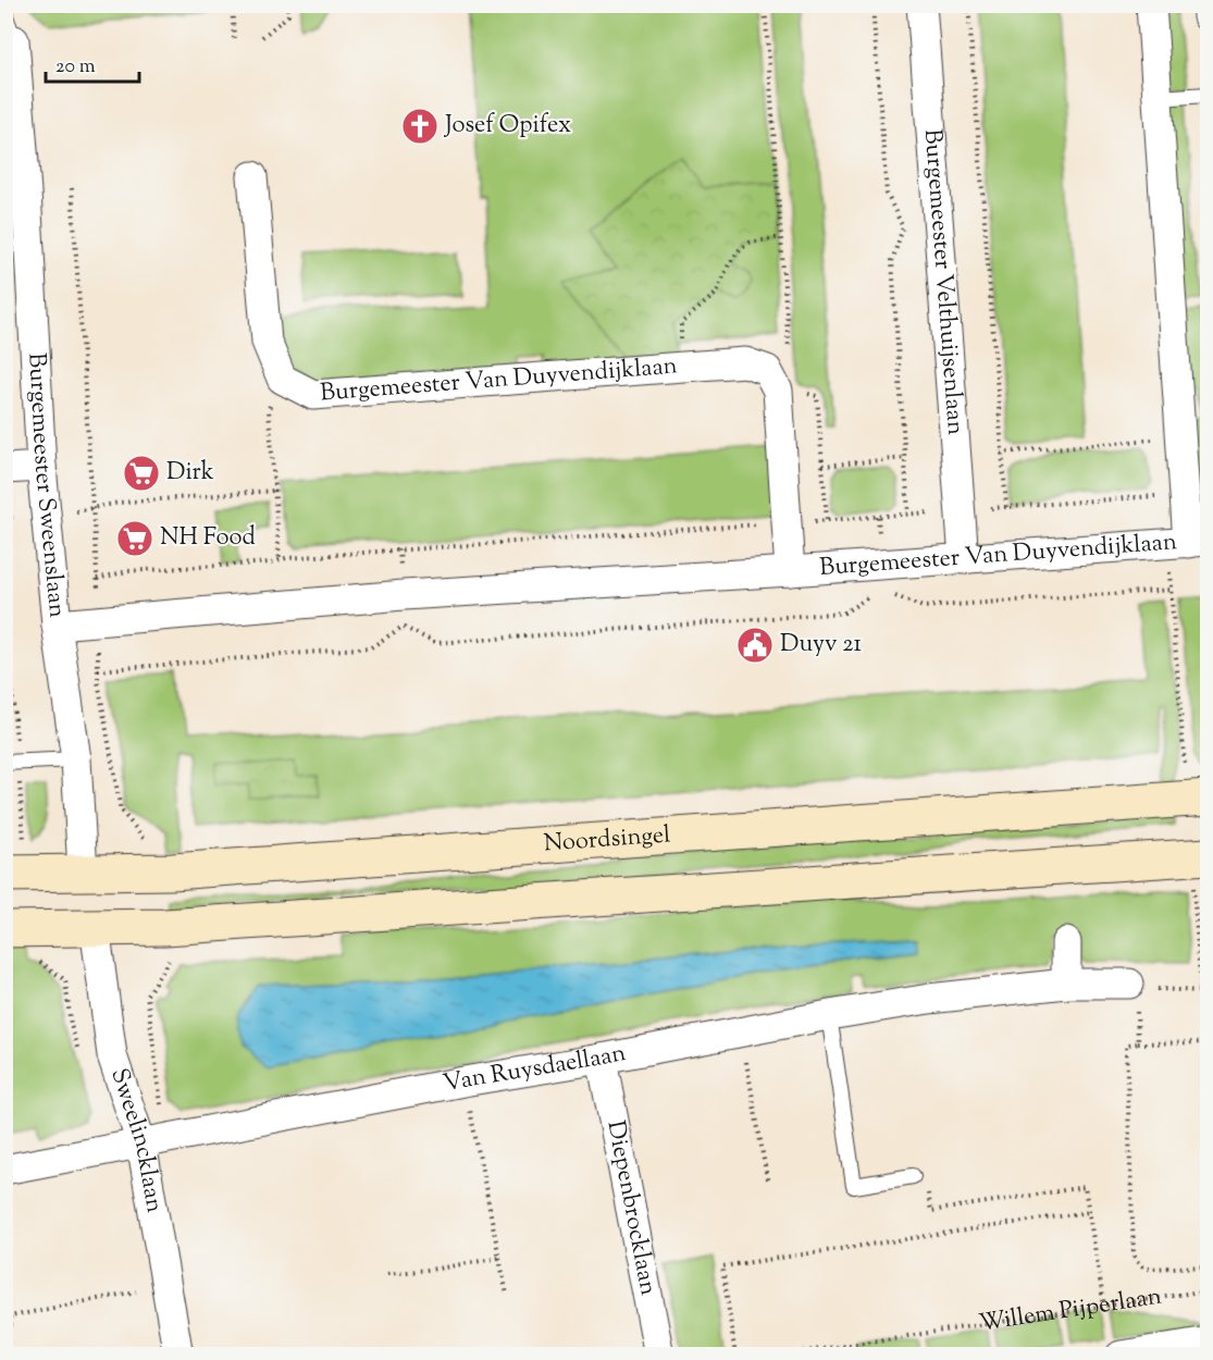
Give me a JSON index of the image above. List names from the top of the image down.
{
  "streets": {
    "main road": ["Burgemeester Sweenslaan", "Noordsingel"],
    "street": [
      "Burgemeester Velthuijsenlaan",
      "Burgemeester Van Duyvendijklaan",
      "Van Ruysdaellaan",
      "Sweelincklaan",
      "Diepenbrocklaan",
      "Willem Pijperlaan"
    ]
  },
  "crossings": [
    ["Burgemeester Velthuijsenlaan", "Burgemeester Van Duyvendijklaan"],
    ["Burgemeester Van Duyvendijklaan", "Burgemeester Sweenslaan"],
    ["Burgemeester Sweenslaan", "Noordsingel"],
    ["Burgemeester Sweenslaan", "Sweelincklaan"],
    ["Van Ruysdaellaan", "Sweelincklaan"],
    ["Van Ruysdaellaan", "Diepenbrocklaan"]
  ],
  "places": {
    "church": ["Josef Opifex"],
    "supermarket": ["Dirk", "NH Food"],
    "public building": ["Duyv 21"]
  },
  "scale_bar": "20 m"
}
